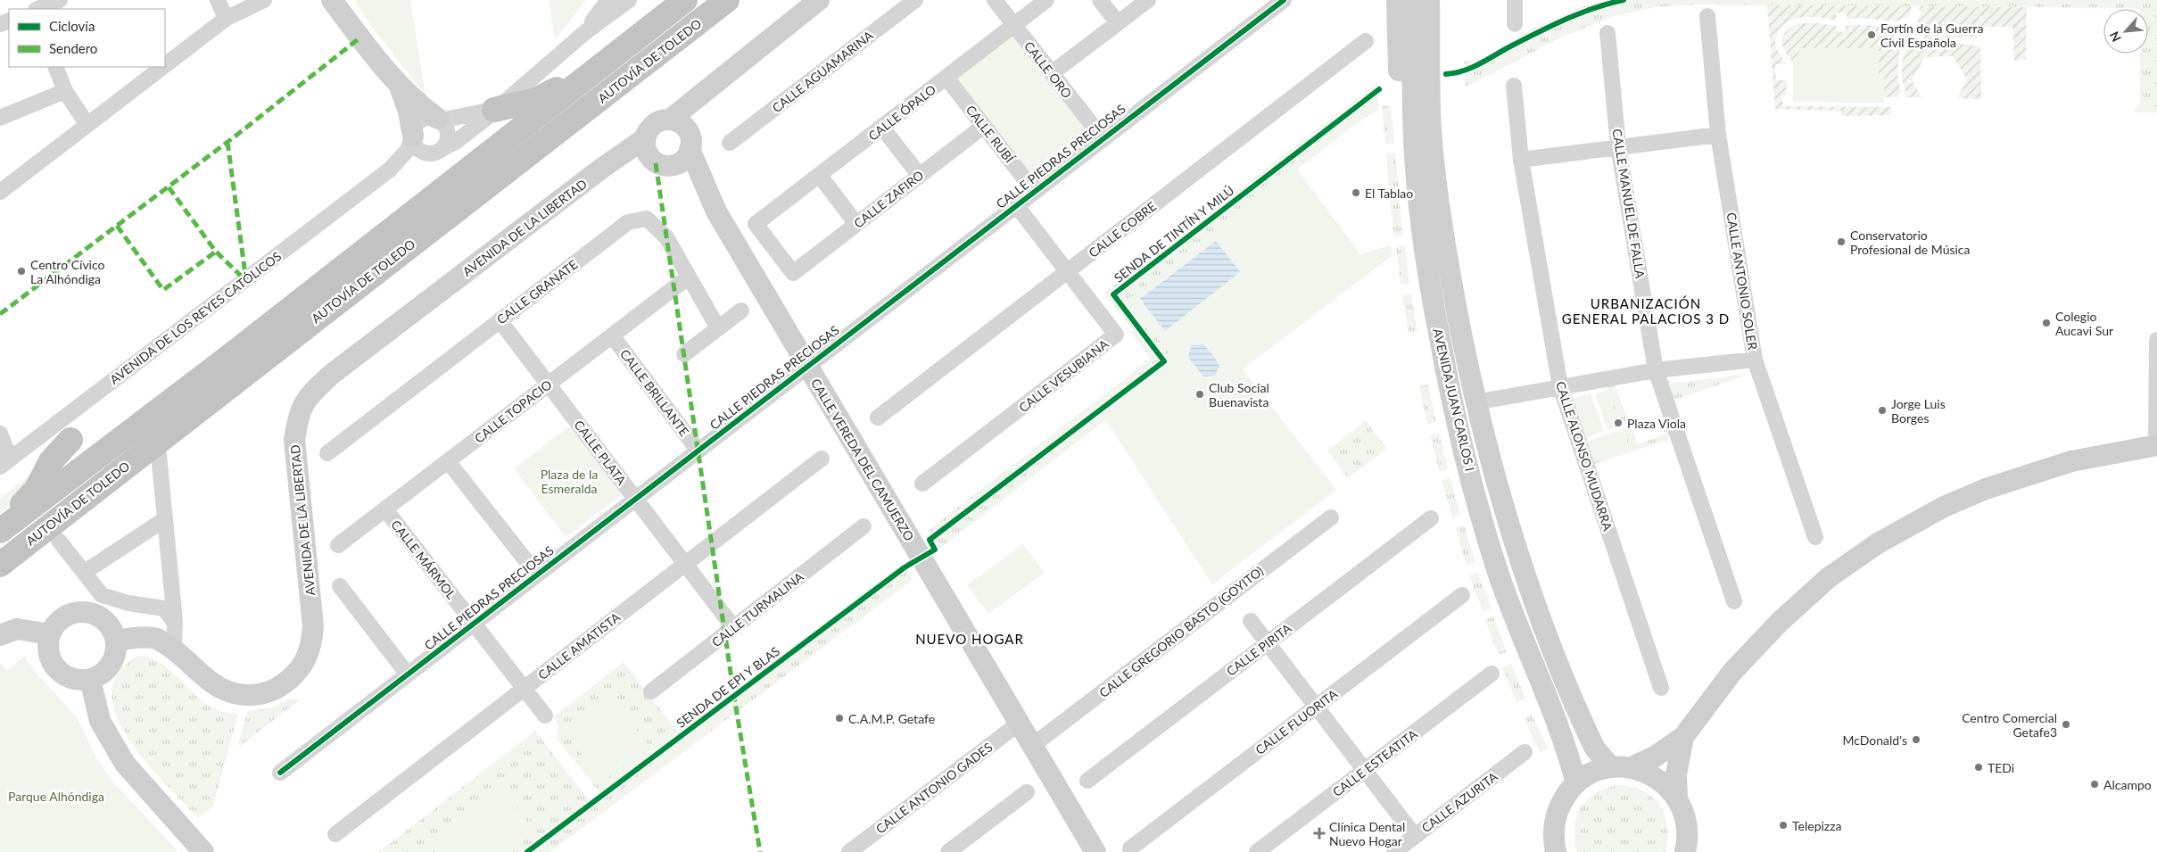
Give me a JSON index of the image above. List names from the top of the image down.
{
  "streets": {
    "highway": ["AUTOVÍA DE TOLEDO"],
    "street": [
      "CALLE ORO",
      "CALLE AGUAMARINA",
      "CALLE ÓPALO",
      "CALLE RUBÍ",
      "CALLE PIEDRAS PRECIOSAS",
      "CALLE ZAFIRO",
      "CALLE MANUEL DE FALLA",
      "AVENIDA DE LA LIBERTAD",
      "CALLE COBRE",
      "CALLE ANTONIO SOLER",
      "CALLE GRANATE",
      "AVENIDA DE LOS REYES CATÓLICOS",
      "CALLE VESUBIANA",
      "CALLE BRILLANTE",
      "AVENIDA JUAN CARLOS I",
      "CALLE TOPACIO",
      "CALLE PLATA",
      "CALLE ALONSO MUDARRA",
      "CALLE VEREDA DEL CAMUERZO",
      "CALLE MÁRMOL",
      "CALLE TURMALINA",
      "CALLE GREGORIO BASTO (GOYITO)",
      "CALLE AMATISTA",
      "CALLE PIRITA",
      "CALLE FLUORITA",
      "CALLE ESTEATITA",
      "CALLE ANTONIO GADES",
      "CALLE AZURITA"
    ],
    "cycle path": ["SENDA DE TINTÍN Y MILÚ"]
  },
  "crossings": [
    ["CALLE ORO", "CALLE ÓPALO"],
    ["CALLE ORO", "CALLE PIEDRAS PRECIOSAS"],
    ["CALLE ÓPALO", "CALLE RUBÍ"],
    ["CALLE ÓPALO", "CALLE ZAFIRO"],
    ["CALLE RUBÍ", "CALLE PIEDRAS PRECIOSAS"],
    ["CALLE RUBÍ", "CALLE ZAFIRO"],
    ["CALLE PIEDRAS PRECIOSAS", "CALLE VESUBIANA"],
    ["CALLE PIEDRAS PRECIOSAS", "CALLE BRILLANTE"],
    ["CALLE PIEDRAS PRECIOSAS", "CALLE PLATA"],
    ["CALLE PIEDRAS PRECIOSAS", "CALLE VEREDA DEL CAMUERZO"],
    ["CALLE PIEDRAS PRECIOSAS", "CALLE MÁRMOL"],
    ["AVENIDA DE LA LIBERTAD", "CALLE VEREDA DEL CAMUERZO"],
    ["CALLE COBRE", "CALLE VESUBIANA"],
    ["CALLE GRANATE", "CALLE TOPACIO"],
    ["CALLE GRANATE", "CALLE PLATA"],
    ["CALLE BRILLANTE", "CALLE TOPACIO"],
    ["CALLE TOPACIO", "CALLE PLATA"],
    ["CALLE TOPACIO", "CALLE MÁRMOL"],
    ["CALLE PLATA", "CALLE TURMALINA"],
    ["CALLE PLATA", "CALLE AMATISTA"],
    ["CALLE VEREDA DEL CAMUERZO", "CALLE GREGORIO BASTO (GOYITO)"],
    ["CALLE VEREDA DEL CAMUERZO", "CALLE ANTONIO GADES"],
    ["CALLE MÁRMOL", "CALLE AMATISTA"]
  ],
  "districts": ["URBANIZACIÓN GENERAL PALACIOS 3 D", "NUEVO HOGAR"],
  "parks": ["Plaza de la Esmeralda", "Parque Alhóndiga"],
  "places": {
    "other": [
      "Fortín de la Guerra Civil Española",
      "El Tablao",
      "Conservatorio Profesional de Música",
      "Centro Cívico La Alhóndiga",
      "Colegio Aucavi Sur",
      "Club Social Buenavista",
      "Jorge Luis Borges",
      "Plaza Viola",
      "C.A.M.P. Getafe",
      "Centro Comercial Getafe3",
      "McDonald's",
      "TEDi",
      "Alcampo",
      "Telepizza"
    ],
    "health": ["Clínica Dental Nuevo Hogar"]
  },
  "legend": ["Ciclovía", "Sendero"],
  "north": "bottom left"
}
